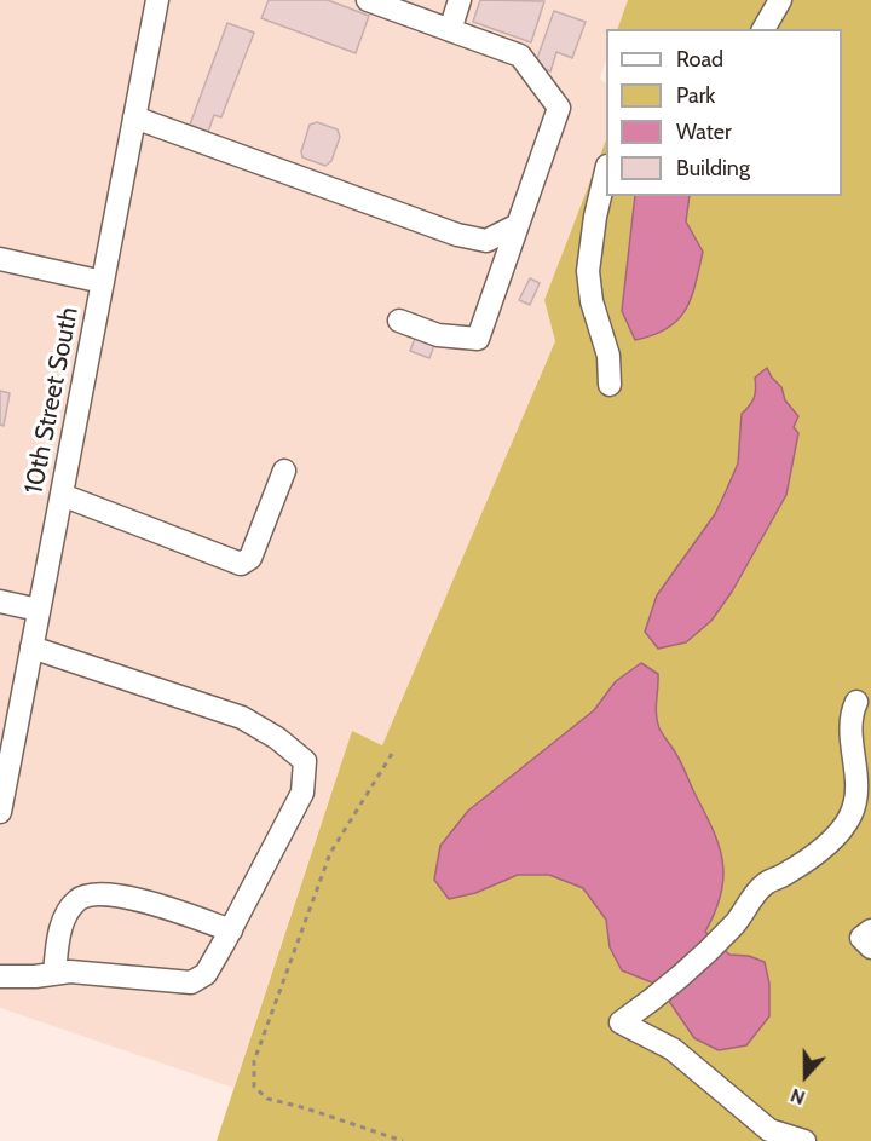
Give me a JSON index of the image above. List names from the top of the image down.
{
  "streets": {
    "street": ["10th Street South"]
  },
  "legend": [
    "Road",
    "Park",
    "Water",
    "Building"
  ],
  "north": "bottom"
}
